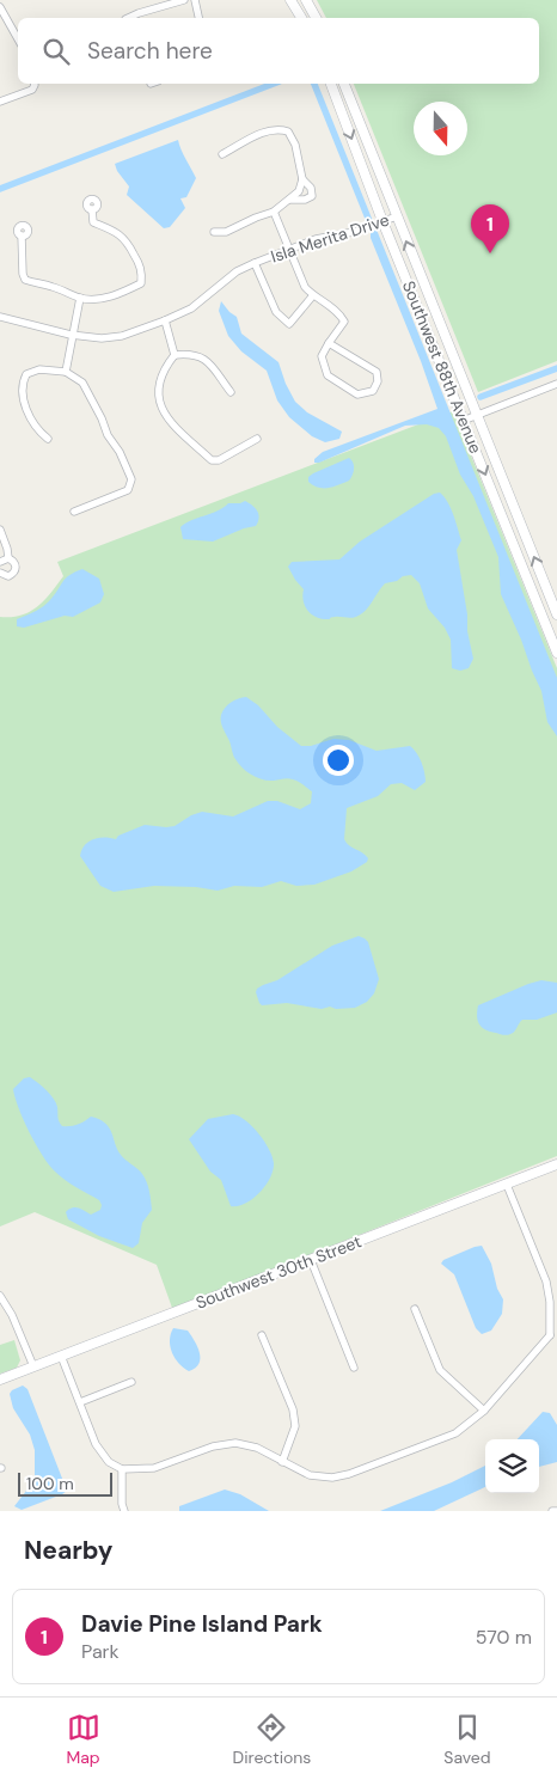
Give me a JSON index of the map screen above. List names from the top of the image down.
{
  "streets": {
    "main road": ["Southwest 88th Avenue", "Southwest 30th Street"],
    "street": ["Isla Merita Drive"]
  },
  "crossings": [
    ["Isla Merita Drive", "Southwest 88th Avenue"]
  ],
  "scale_bar": "100 m",
  "north": "bottom",
  "page": {
    "search": "Search here",
    "pins": "1",
    "scale": "100 m",
    "heading": "Nearby",
    "list": [
      {
        "mark": "1",
        "name": "Davie Pine Island Park",
        "note": "Park",
        "value": "570 m"
      }
    ],
    "nav": ["Map", "Directions", "Saved"]
  }
}
